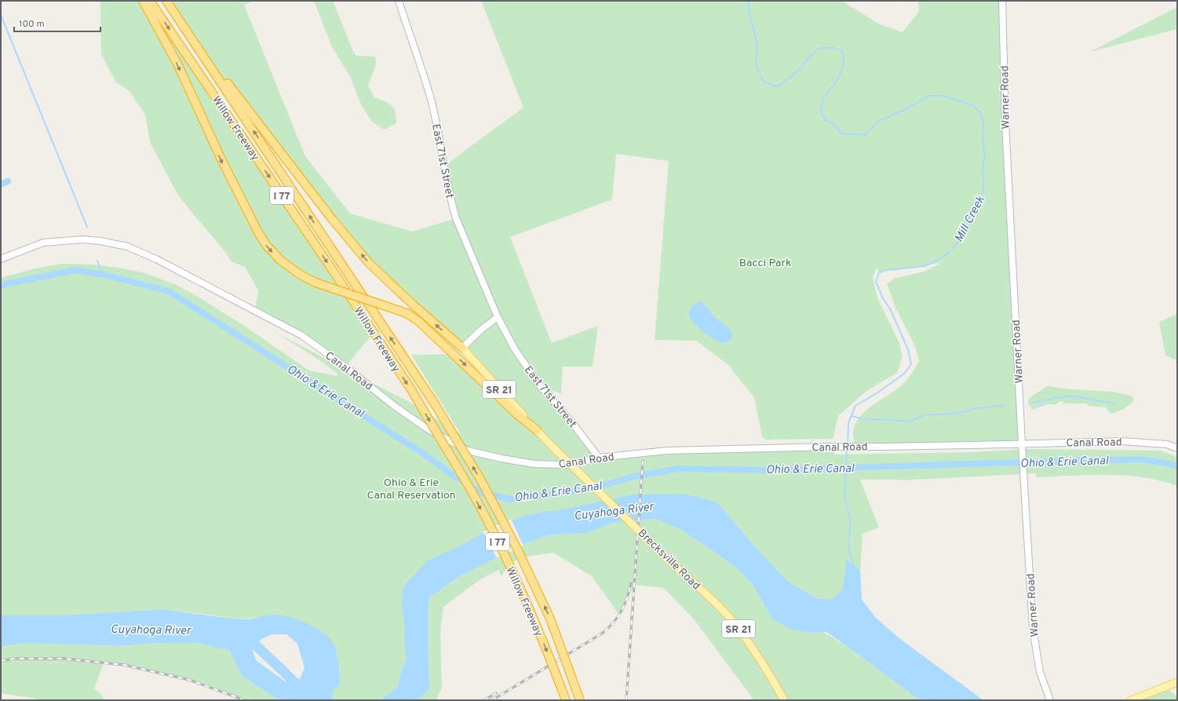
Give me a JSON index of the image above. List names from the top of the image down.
{
  "streets": {
    "highway": ["Willow Freeway", "I 77"],
    "main road": ["SR 21", "Brecksville Road"],
    "street": ["Warner Road", "East 71st Street", "Canal Road"]
  },
  "crossings": [
    ["Warner Road", "Canal Road"],
    ["East 71st Street", "Canal Road"]
  ],
  "water": ["Mill Creek", "Ohio & Erie Canal", "Cuyahoga River"],
  "parks": ["Bacci Park", "Ohio & Erie Canal Reservation"],
  "scale_bar": "100 m"
}
